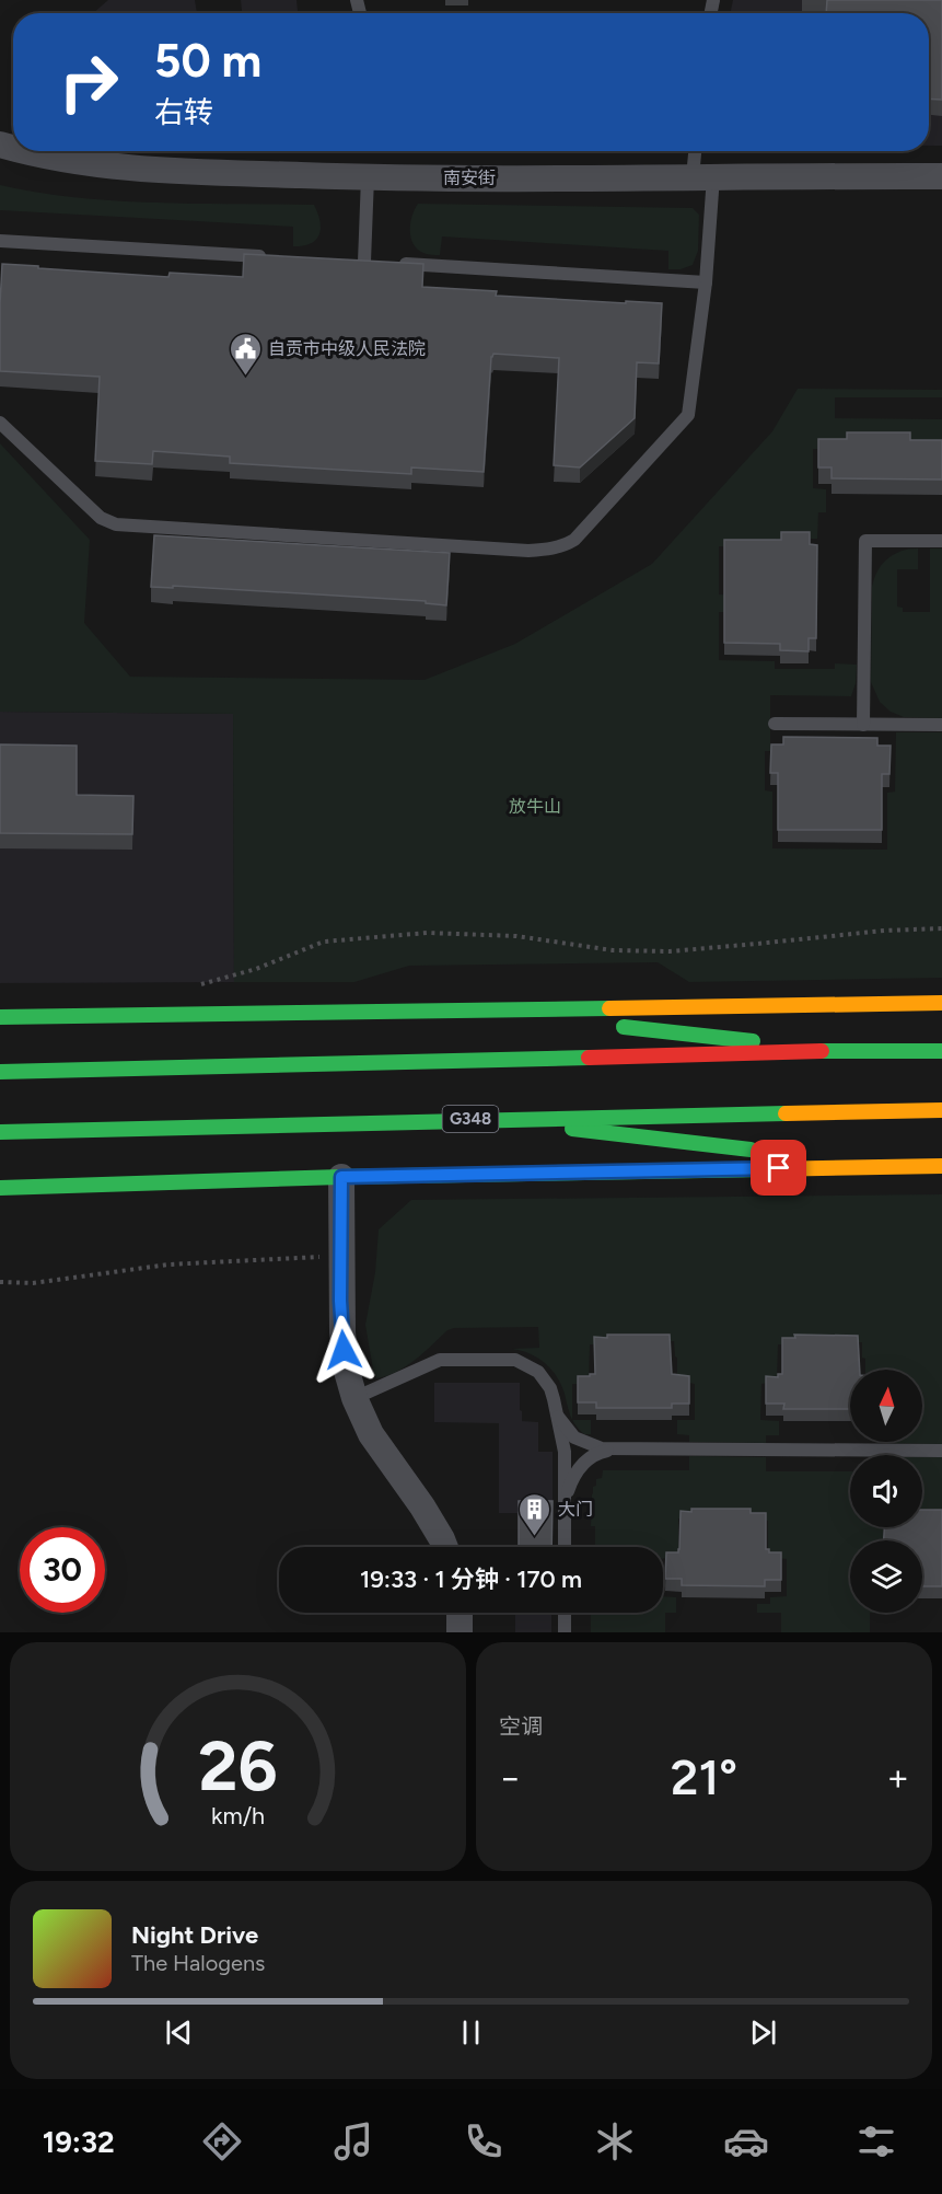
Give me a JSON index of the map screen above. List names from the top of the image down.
{
  "streets": {
    "main road": ["G348"],
    "street": ["南安街"]
  },
  "parks": ["放牛山"],
  "places": {
    "public building": ["自贡市中级人民法院"],
    "building": ["大门"]
  },
  "north": "top",
  "page": {
    "turn": ["50 m", "右转"],
    "limit": "30",
    "trip": "19:33 · 1 分钟 · 170 m",
    "tile": "空调",
    "heat": ["−", "21°", "+"],
    "song": ["Night Drive", "The Halogens"],
    "tabs": "19:32",
    "gauge": ["26", "km/h"]
  }
}
